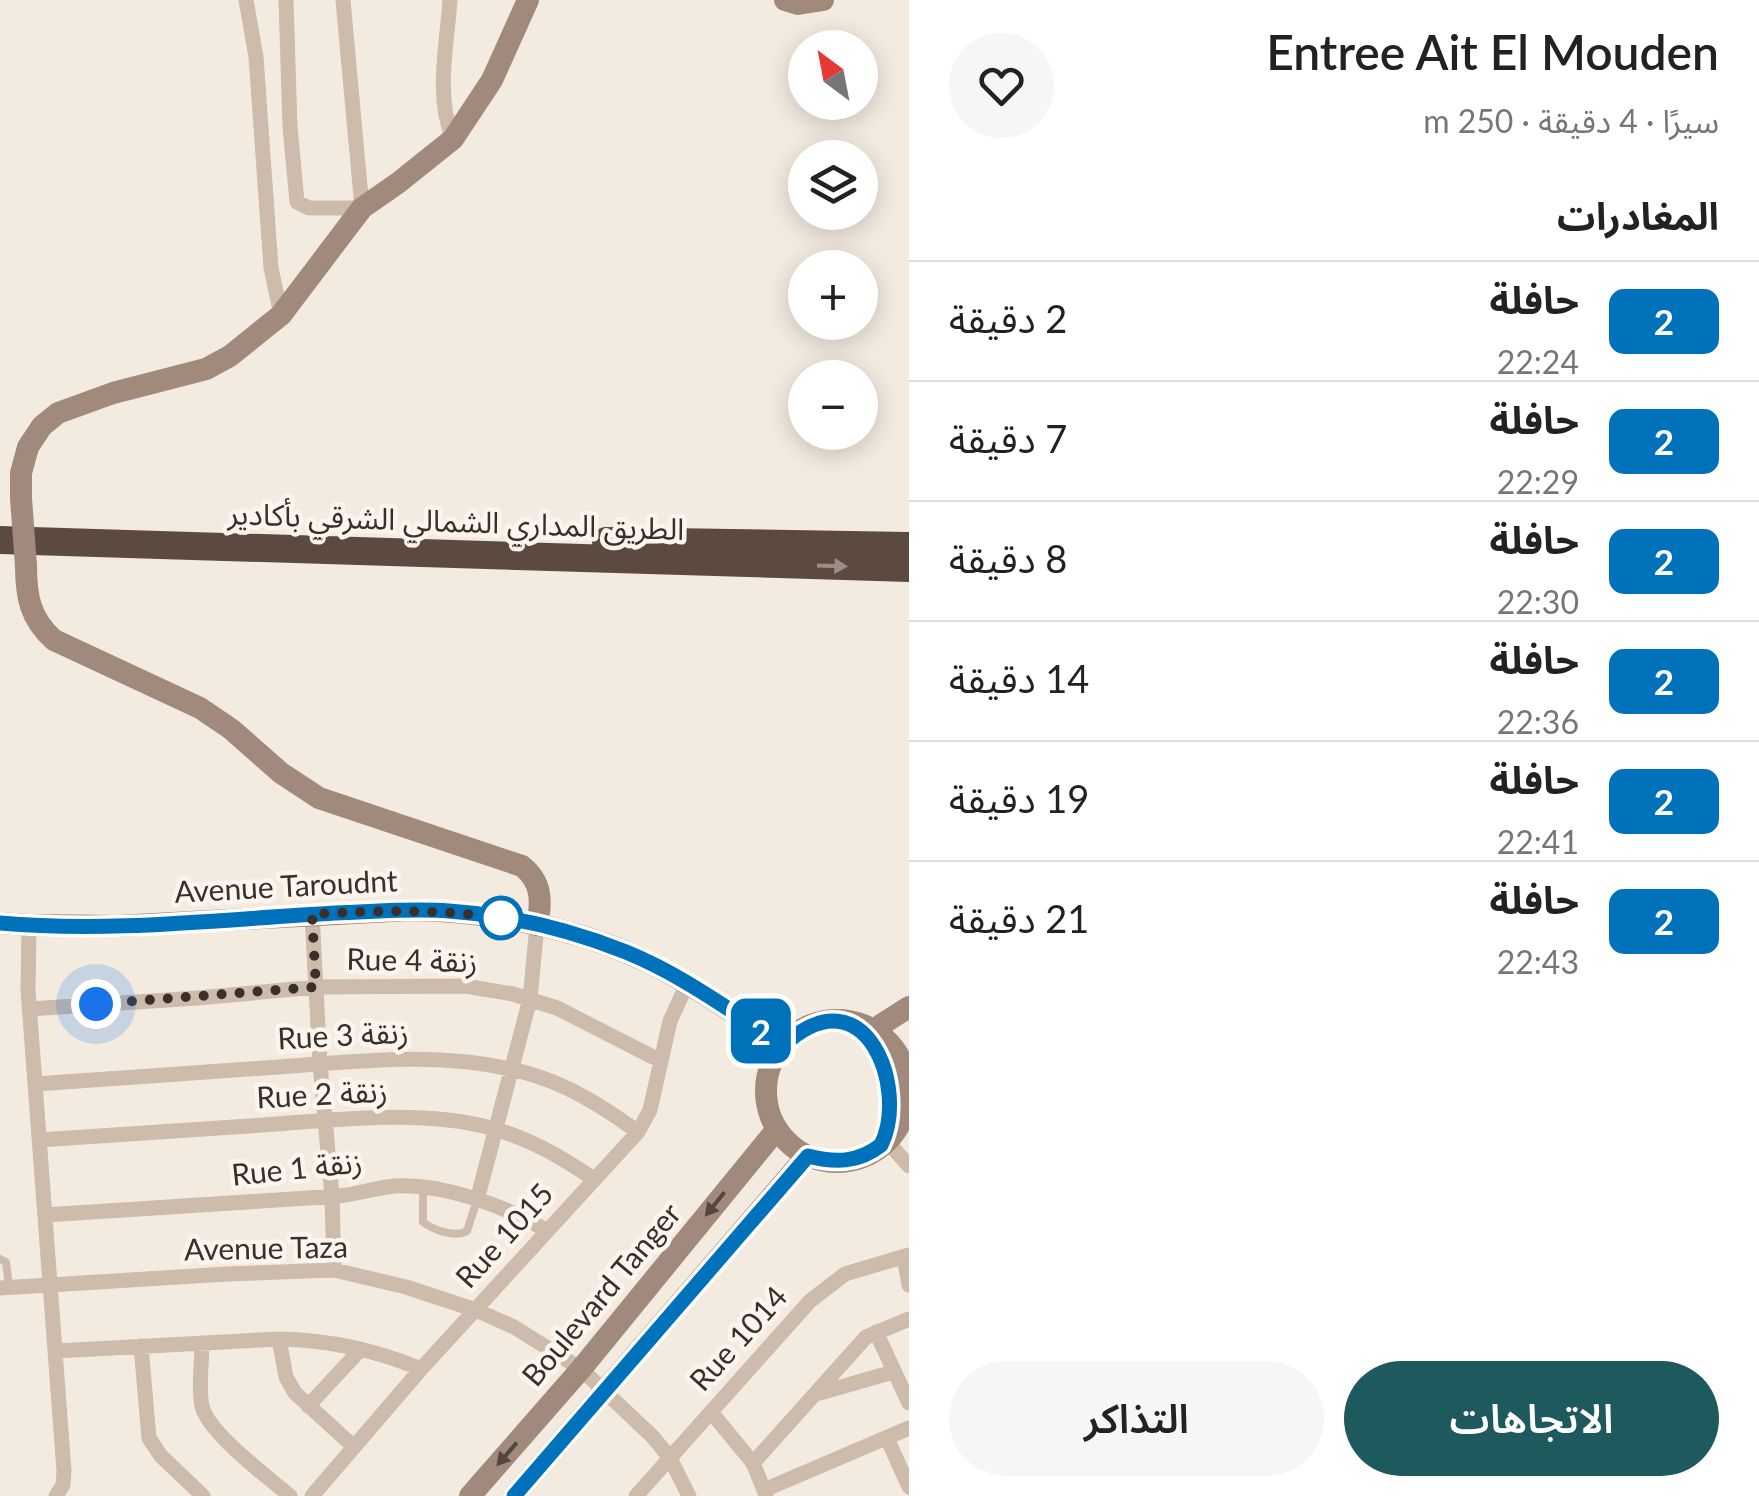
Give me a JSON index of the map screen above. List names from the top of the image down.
{
  "streets": {
    "highway": ["الطريق المداري الشمالي الشرقي بأكادير"],
    "street": [
      "Avenue Taroudnt",
      "Rue 4 زنقة",
      "Rue 3 زنقة",
      "Rue 2 زنقة",
      "Rue 1 زنقة",
      "Rue 1015",
      "Avenue Taza",
      "Boulevard Tanger",
      "Rue 1014"
    ]
  },
  "crossings": [
    ["Avenue Taroudnt", "Rue 1015"],
    ["Avenue Taroudnt", "Boulevard Tanger"],
    ["Rue 4 زنقة", "Rue 1015"],
    ["Rue 3 زنقة", "Rue 1015"],
    ["Rue 2 زنقة", "Rue 1015"],
    ["Rue 1 زنقة", "Rue 1015"],
    ["Rue 1015", "Avenue Taza"],
    ["Avenue Taza", "Boulevard Tanger"],
    ["Avenue Taza", "Rue 1014"]
  ],
  "lines": ["bus line 2"],
  "north": "top left",
  "page": {
    "heading": [
      ["Entree Ait El Mouden", "سيرًا · 4 دقيقة · 250 m"],
      "المغادرات"
    ],
    "on_map": "2",
    "map_buttons": ["+", "−"],
    "list": [
      {
        "mark": "2",
        "name": "حافلة",
        "note": "22:24",
        "value": "2 دقيقة"
      },
      {
        "mark": "2",
        "name": "حافلة",
        "note": "22:29",
        "value": "7 دقيقة"
      },
      {
        "mark": "2",
        "name": "حافلة",
        "note": "22:30",
        "value": "8 دقيقة"
      },
      {
        "mark": "2",
        "name": "حافلة",
        "note": "22:36",
        "value": "14 دقيقة"
      },
      {
        "mark": "2",
        "name": "حافلة",
        "note": "22:41",
        "value": "19 دقيقة"
      },
      {
        "mark": "2",
        "name": "حافلة",
        "note": "22:43",
        "value": "21 دقيقة"
      }
    ],
    "buttons": ["الاتجاهات", "التذاكر"]
  }
}
